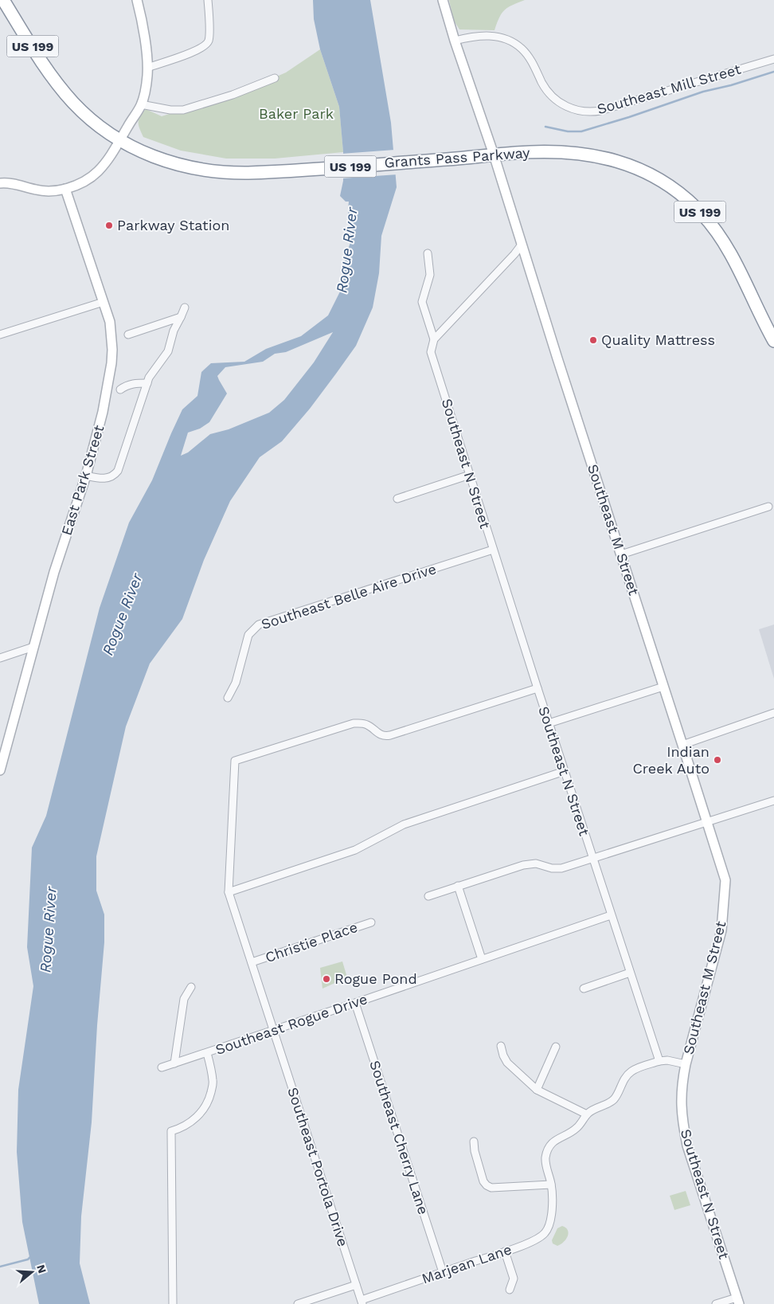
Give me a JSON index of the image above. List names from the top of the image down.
{
  "streets": {
    "highway": ["US 199", "Grants Pass Parkway"],
    "street": [
      "Southeast Mill Street",
      "Southeast N Street",
      "East Park Street",
      "Southeast M Street",
      "Southeast Belle Aire Drive",
      "Christie Place",
      "Southeast Rogue Drive",
      "Southeast Cherry Lane",
      "Southeast Portola Drive",
      "Marjean Lane"
    ]
  },
  "crossings": [
    ["Southeast Mill Street", "Southeast M Street"],
    ["Grants Pass Parkway", "Southeast M Street"],
    ["Southeast N Street", "Southeast M Street"],
    ["Southeast N Street", "Southeast Belle Aire Drive"],
    ["Southeast N Street", "Southeast Rogue Drive"],
    ["Christie Place", "Southeast Portola Drive"],
    ["Southeast Rogue Drive", "Southeast Cherry Lane"],
    ["Southeast Rogue Drive", "Southeast Portola Drive"],
    ["Southeast Cherry Lane", "Marjean Lane"],
    ["Southeast Portola Drive", "Marjean Lane"]
  ],
  "water": ["Rogue River"],
  "parks": ["Baker Park"],
  "places": [
    "Parkway Station",
    "Quality Mattress",
    "Indian Creek Auto",
    "Rogue Pond"
  ],
  "north": "right"
}
